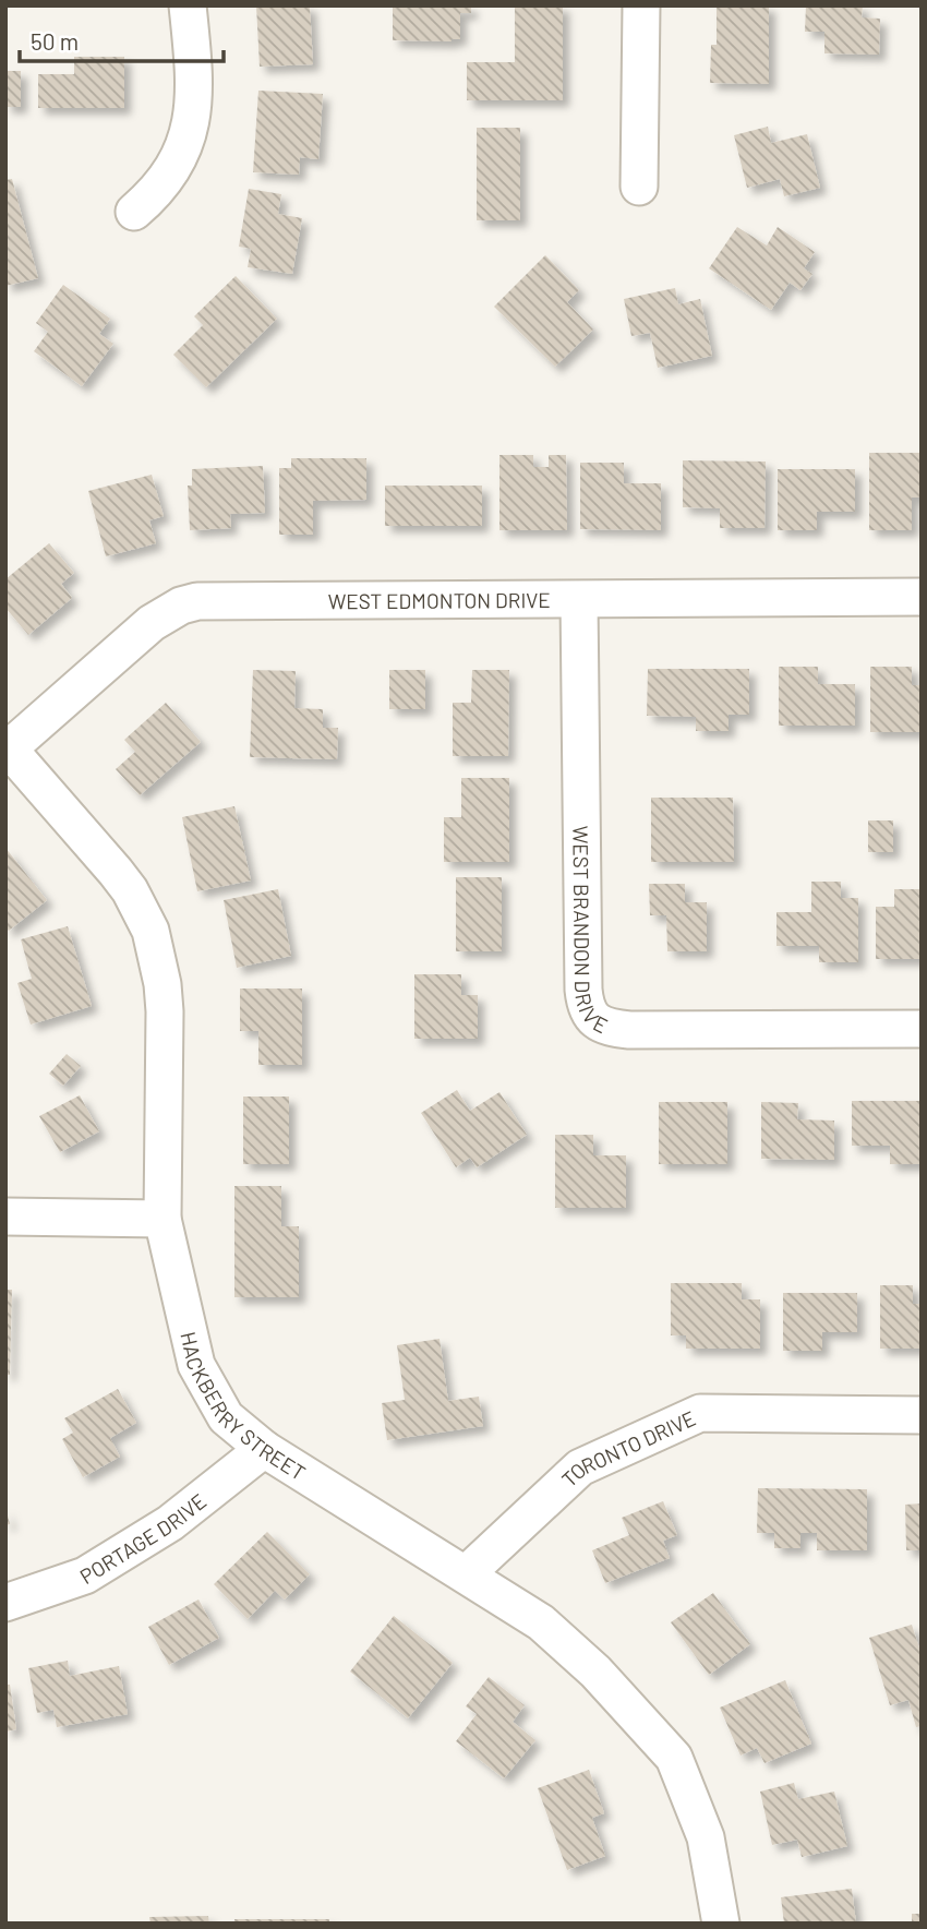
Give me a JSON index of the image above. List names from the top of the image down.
{
  "streets": {
    "street": [
      "WEST EDMONTON DRIVE",
      "WEST BRANDON DRIVE",
      "HACKBERRY STREET",
      "TORONTO DRIVE",
      "PORTAGE DRIVE"
    ]
  },
  "crossings": [
    ["WEST EDMONTON DRIVE", "WEST BRANDON DRIVE"],
    ["WEST EDMONTON DRIVE", "HACKBERRY STREET"],
    ["HACKBERRY STREET", "TORONTO DRIVE"],
    ["HACKBERRY STREET", "PORTAGE DRIVE"]
  ],
  "scale_bar": "50 m"
}
